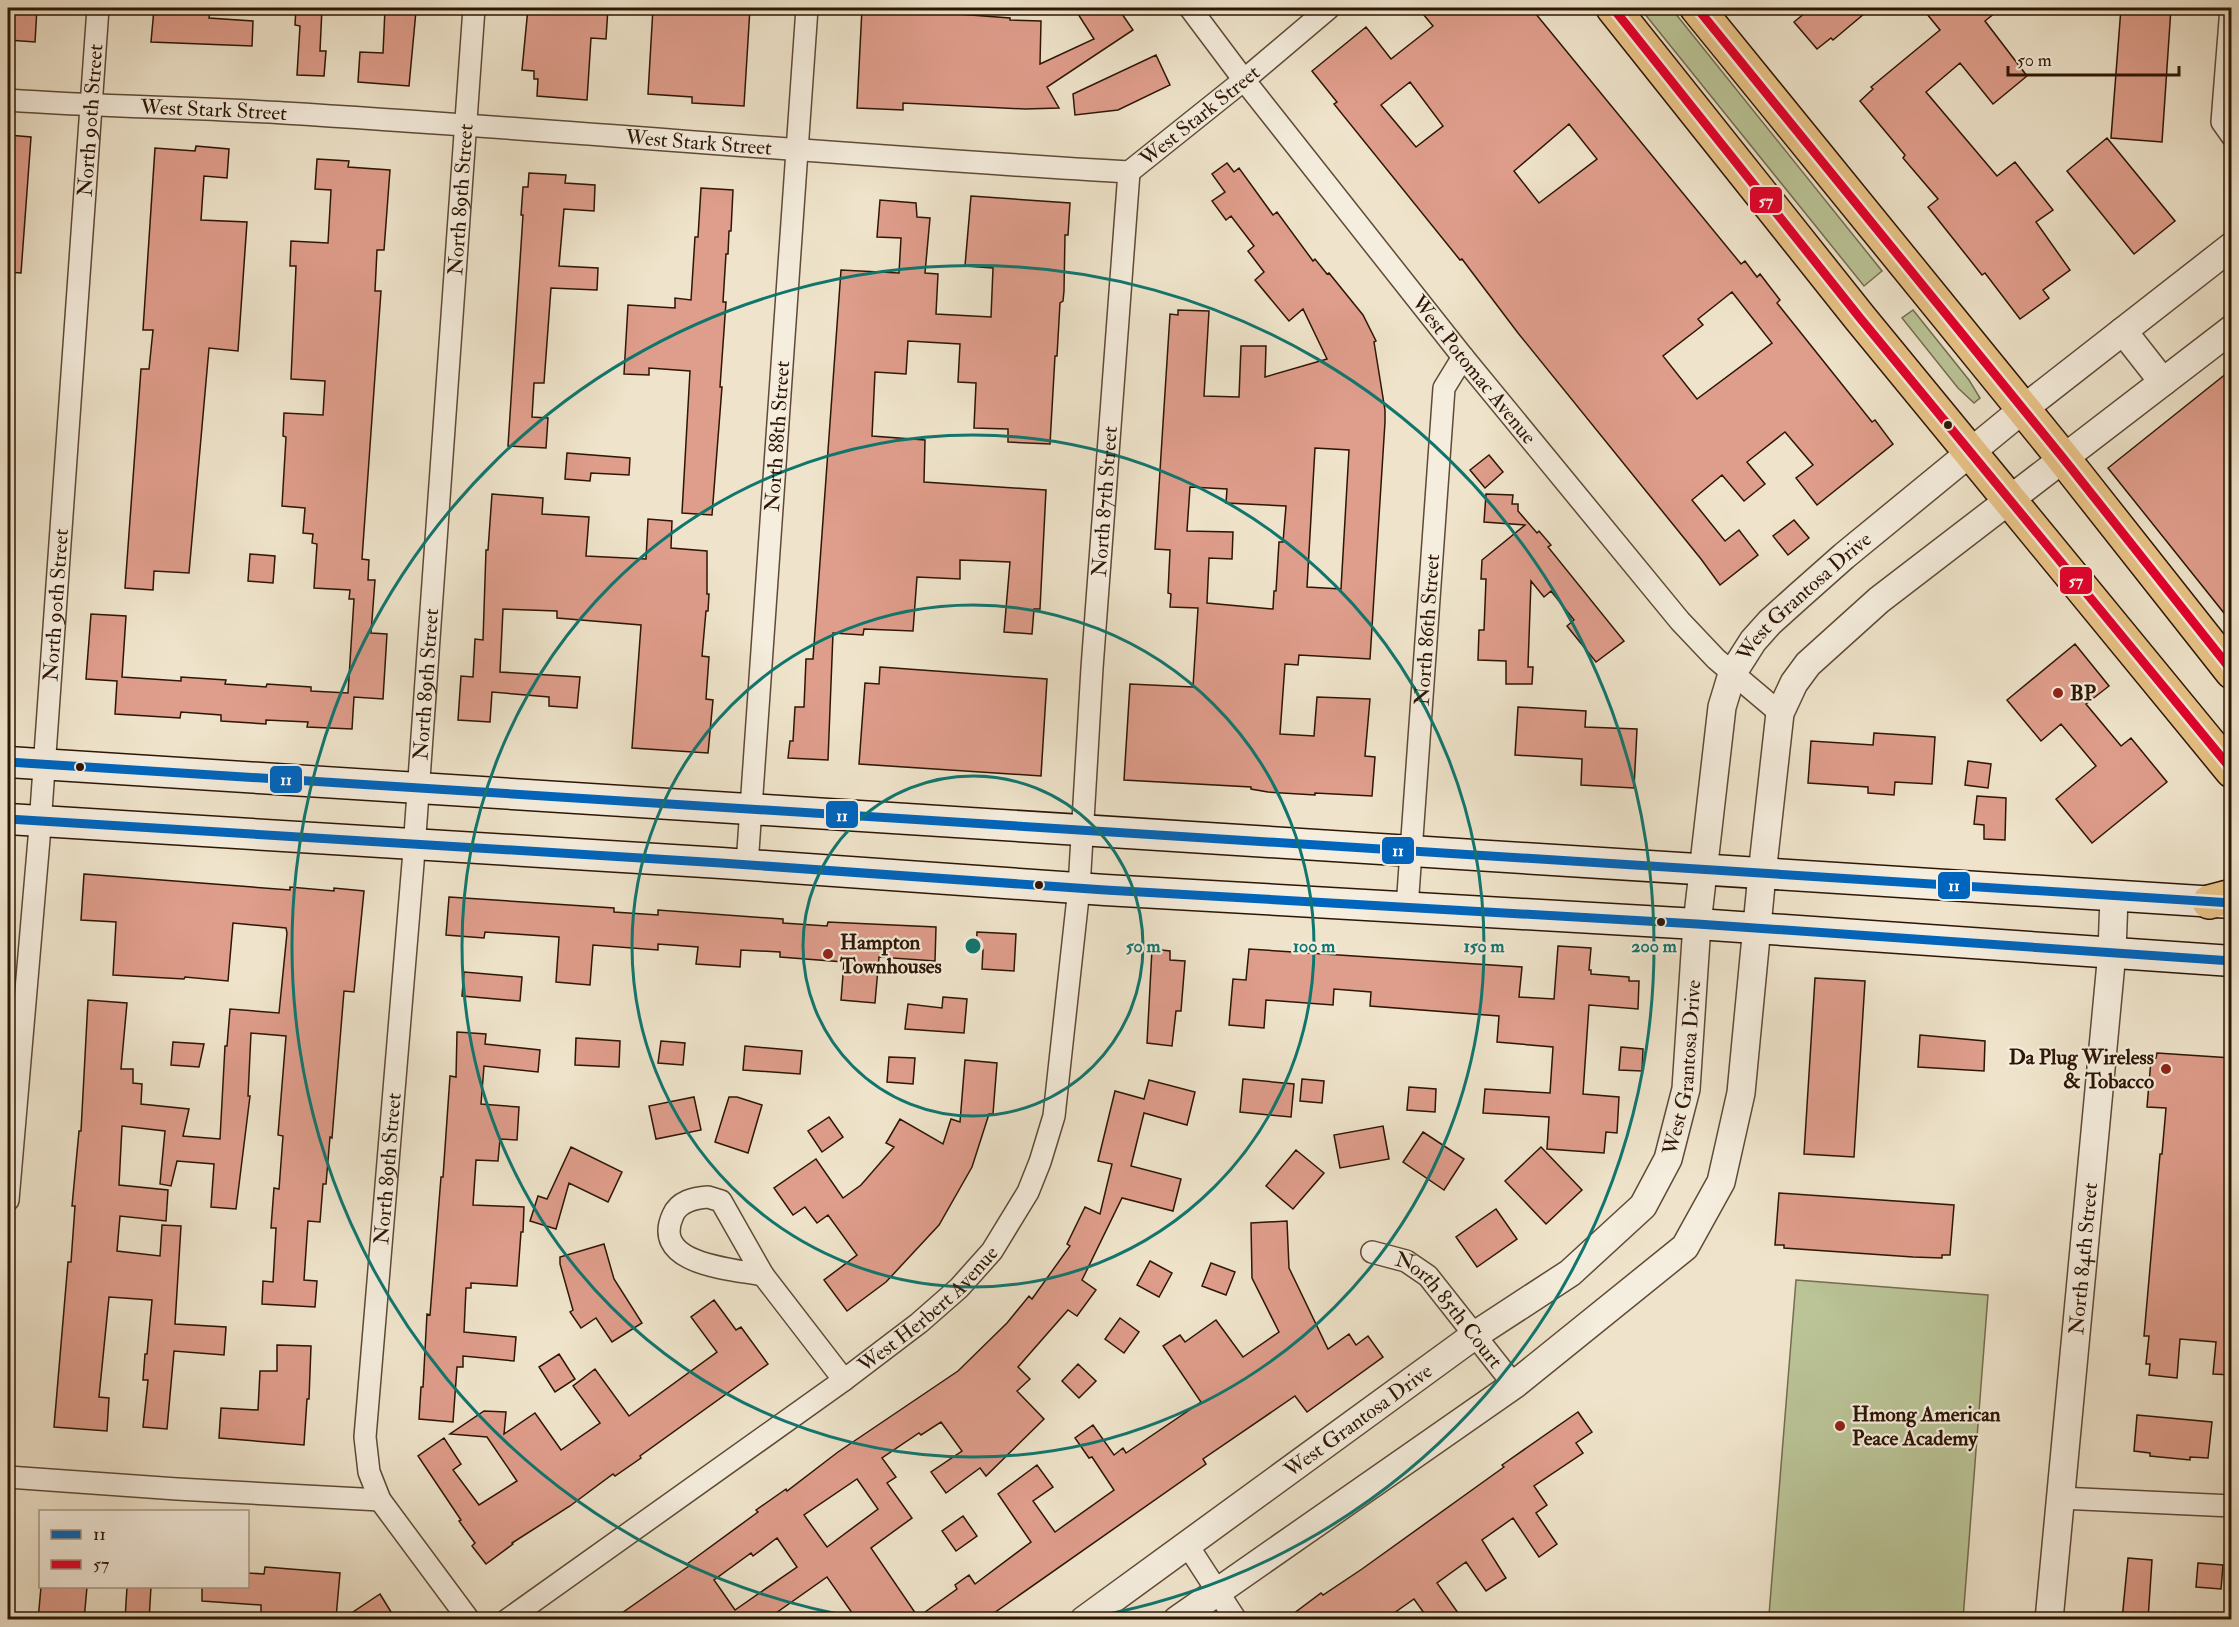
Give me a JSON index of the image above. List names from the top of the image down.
{
  "streets": {
    "street": [
      "West Stark Street",
      "North 90th Street",
      "North 89th Street",
      "West Potomac Avenue",
      "North 88th Street",
      "North 87th Street",
      "West Grantosa Drive",
      "North 86th Street",
      "North 84th Street",
      "West Herbert Avenue",
      "North 85th Court"
    ]
  },
  "crossings": [
    ["West Stark Street", "North 90th Street"],
    ["West Stark Street", "North 89th Street"],
    ["West Stark Street", "West Potomac Avenue"],
    ["West Stark Street", "North 88th Street"],
    ["West Stark Street", "North 87th Street"],
    ["West Potomac Avenue", "West Grantosa Drive"],
    ["West Potomac Avenue", "North 86th Street"],
    ["North 87th Street", "West Herbert Avenue"],
    ["West Grantosa Drive", "North 85th Court"]
  ],
  "places": [
    "BP",
    "Hampton Townhouses",
    "Da Plug Wireless & Tobacco",
    "Hmong American Peace Academy"
  ],
  "lines": ["transit line 57", "transit line 11"],
  "legend": ["11", "57"],
  "scale_bar": "50 m",
  "rings": [
    "50 m",
    "100 m",
    "150 m",
    "200 m"
  ]
}
